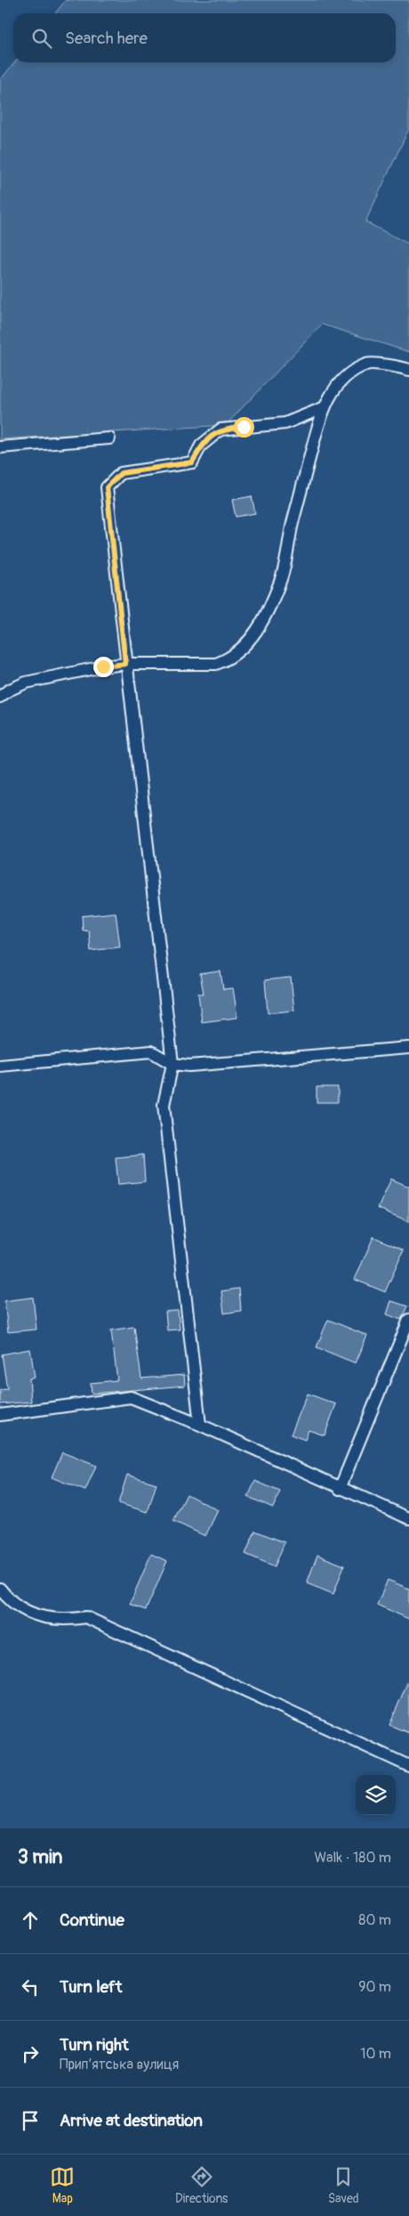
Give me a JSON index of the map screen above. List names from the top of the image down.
{
  "page": {
    "search": "Search here",
    "heading": ["3 min", "Walk · 180 m"],
    "list": [
      ["Continue", "80 m"],
      ["Turn left", "90 m"],
      ["Turn right", "Прип’ятська вулиця", "10 m"],
      "Arrive at destination"
    ],
    "nav": ["Map", "Directions", "Saved"]
  }
}
